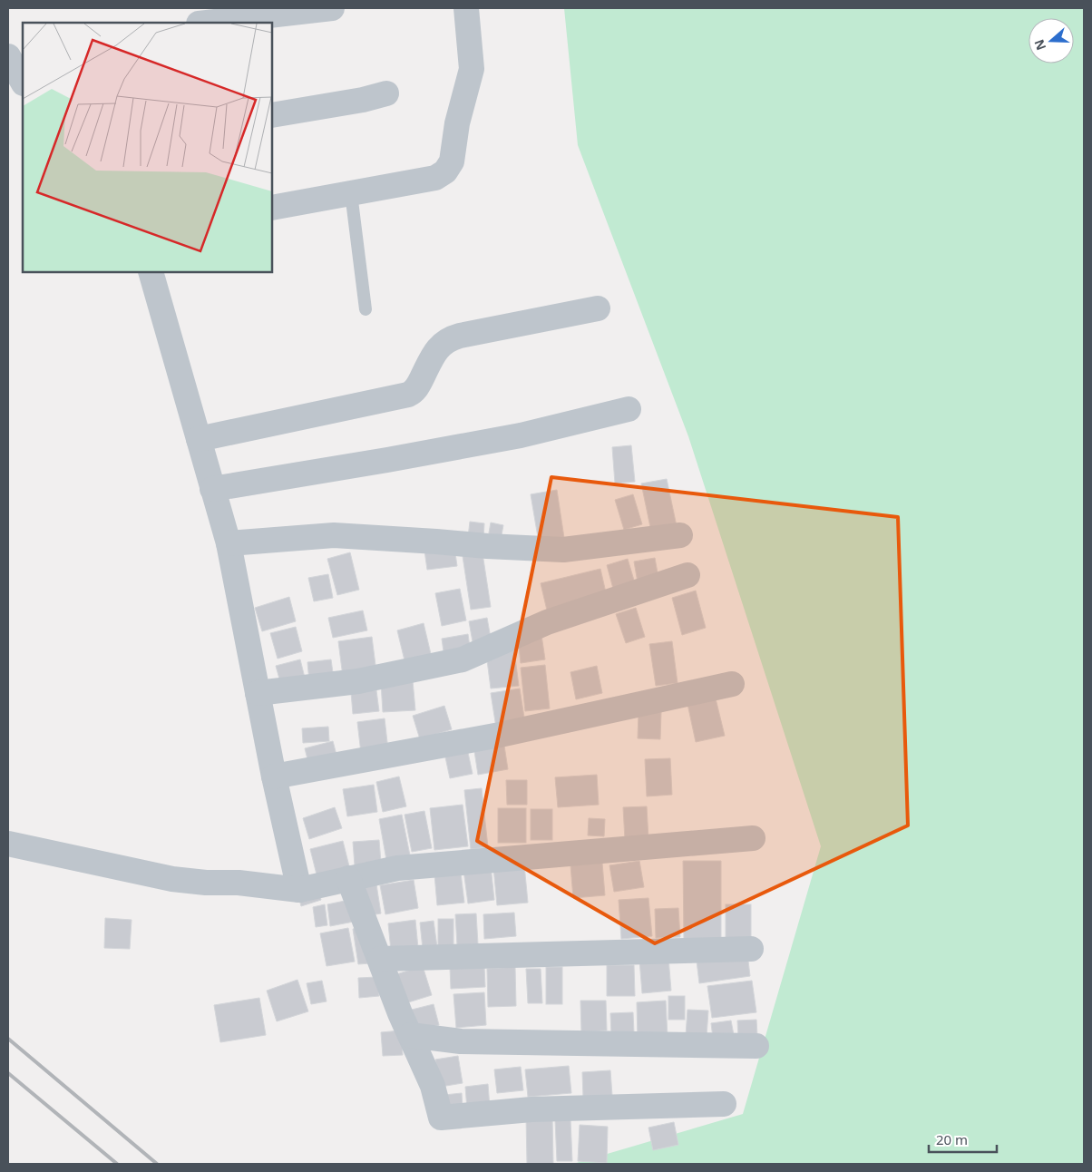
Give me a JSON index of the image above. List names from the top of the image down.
{
  "scale_bar": "20 m",
  "north": "left"
}
